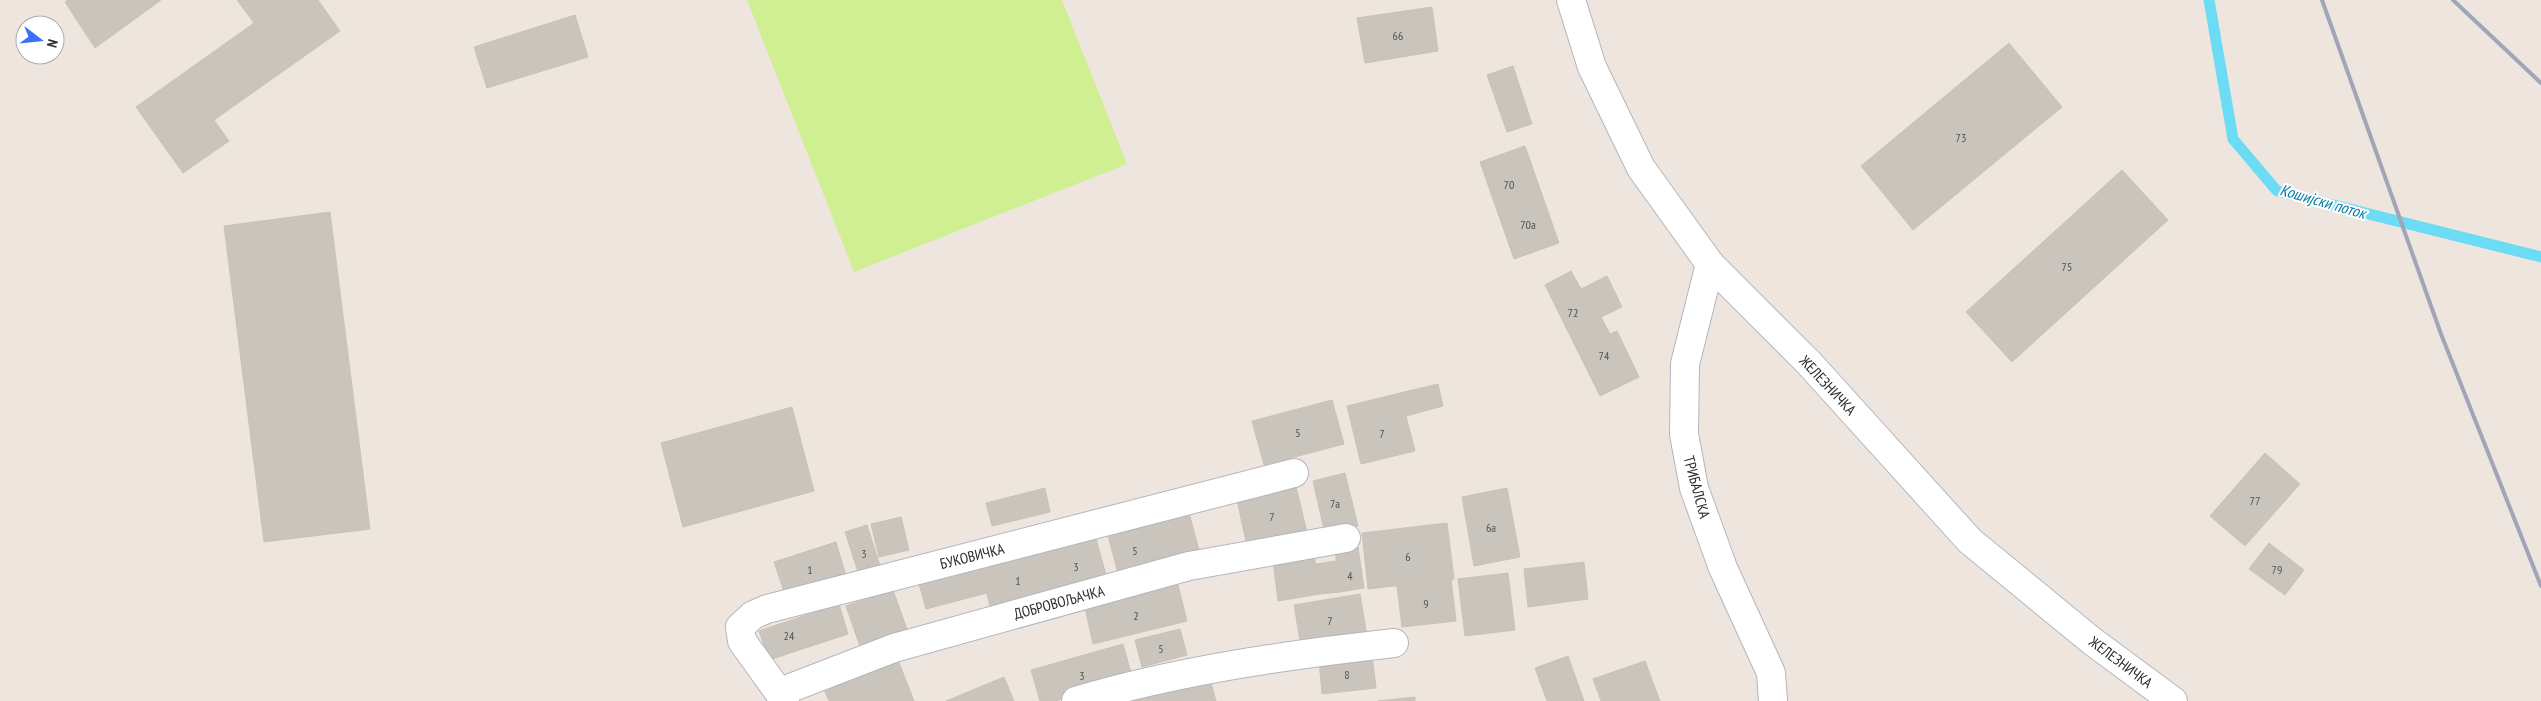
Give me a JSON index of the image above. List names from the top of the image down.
{
  "streets": {
    "street": [
      "ЖЕЛЕЗНИЧКА",
      "ТРИБАЛСКА",
      "БУКОВИЧКА",
      "ДОБРОВОЉАЧКА"
    ]
  },
  "crossings": [
    ["ЖЕЛЕЗНИЧКА", "ТРИБАЛСКА"],
    ["БУКОВИЧКА", "ДОБРОВОЉАЧКА"]
  ],
  "water": ["Кошијски поток"],
  "house_numbers": [
    "66",
    "73",
    "70",
    "70a",
    "75",
    "72",
    "74",
    "5",
    "7",
    "77",
    "7a",
    "7",
    "6a",
    "5",
    "3",
    "6",
    "3",
    "1",
    "79",
    "4",
    "1",
    "9",
    "2",
    "7",
    "24",
    "5",
    "8",
    "3"
  ],
  "north": "right"
}
